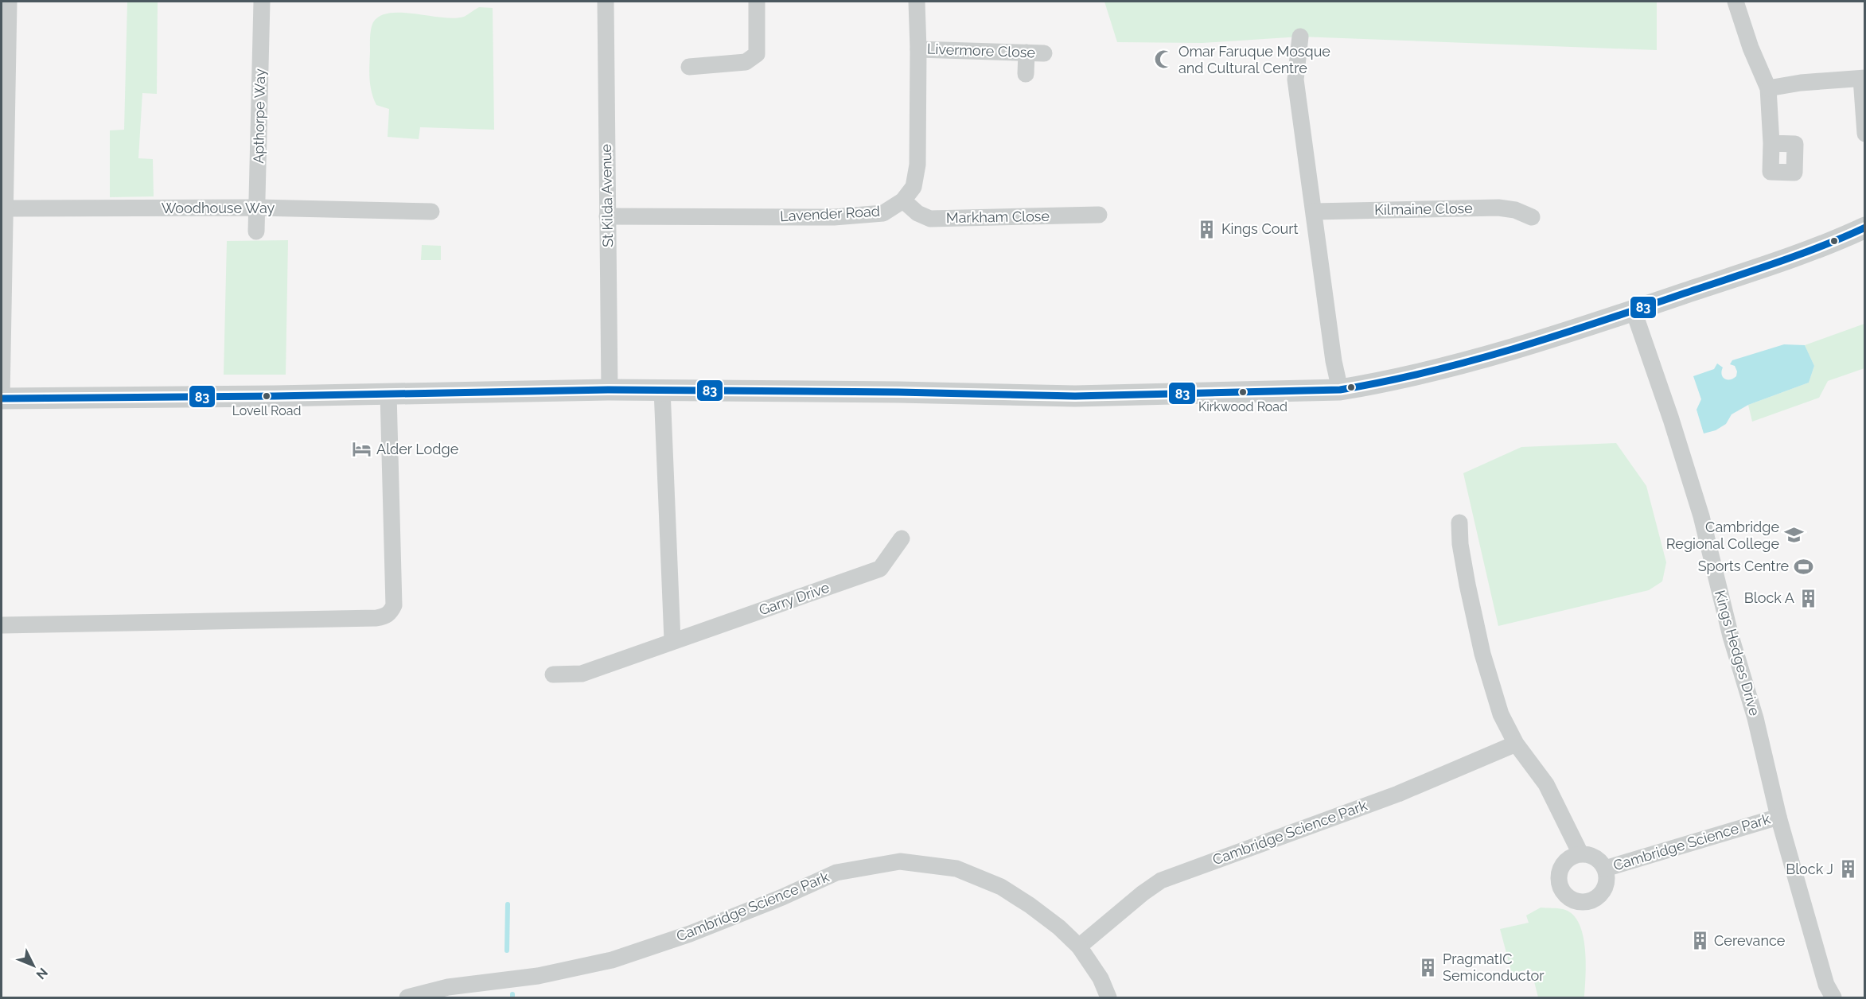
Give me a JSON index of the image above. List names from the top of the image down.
{
  "streets": {
    "street": [
      "Livermore Close",
      "Apthorpe Way",
      "St Kilda Avenue",
      "Woodhouse Way",
      "Kilmaine Close",
      "Lavender Road",
      "Markham Close",
      "Garry Drive",
      "Kings Hedges Drive",
      "Cambridge Science Park"
    ]
  },
  "crossings": [
    ["Livermore Close", "Lavender Road"],
    ["Apthorpe Way", "Woodhouse Way"],
    ["St Kilda Avenue", "Lavender Road"],
    ["Lavender Road", "Markham Close"],
    ["Kings Hedges Drive", "Cambridge Science Park"]
  ],
  "places": {
    "mosque": ["Omar Faruque Mosque and Cultural Centre"],
    "building": [
      "Kings Court",
      "Block A",
      "Block J",
      "Cerevance",
      "PragmatIC Semiconductor"
    ],
    "other": ["Kirkwood Road", "Lovell Road"],
    "hotel": ["Alder Lodge"],
    "school or university": ["Cambridge Regional College"],
    "sports": ["Sports Centre"]
  },
  "lines": ["transit line 83"],
  "north": "bottom right"
}
